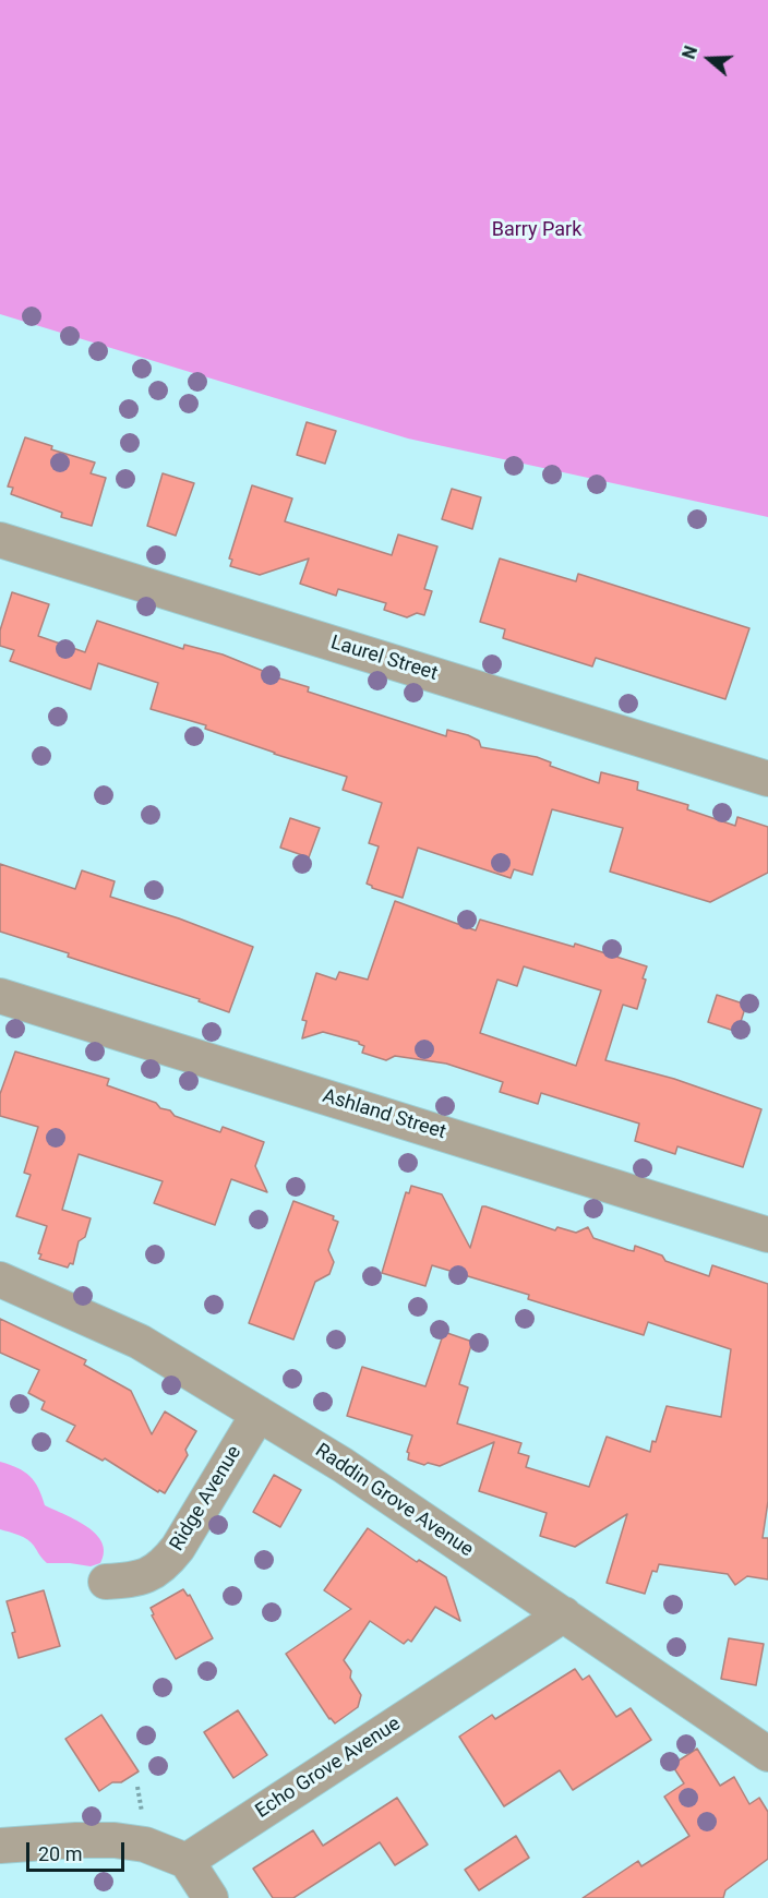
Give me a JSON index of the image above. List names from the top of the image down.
{
  "streets": {
    "street": [
      "Laurel Street",
      "Ashland Street",
      "Ridge Avenue",
      "Raddin Grove Avenue",
      "Echo Grove Avenue"
    ]
  },
  "crossings": [
    ["Ridge Avenue", "Raddin Grove Avenue"],
    ["Raddin Grove Avenue", "Echo Grove Avenue"]
  ],
  "parks": ["Barry Park"],
  "scale_bar": "20 m",
  "north": "left"
}
